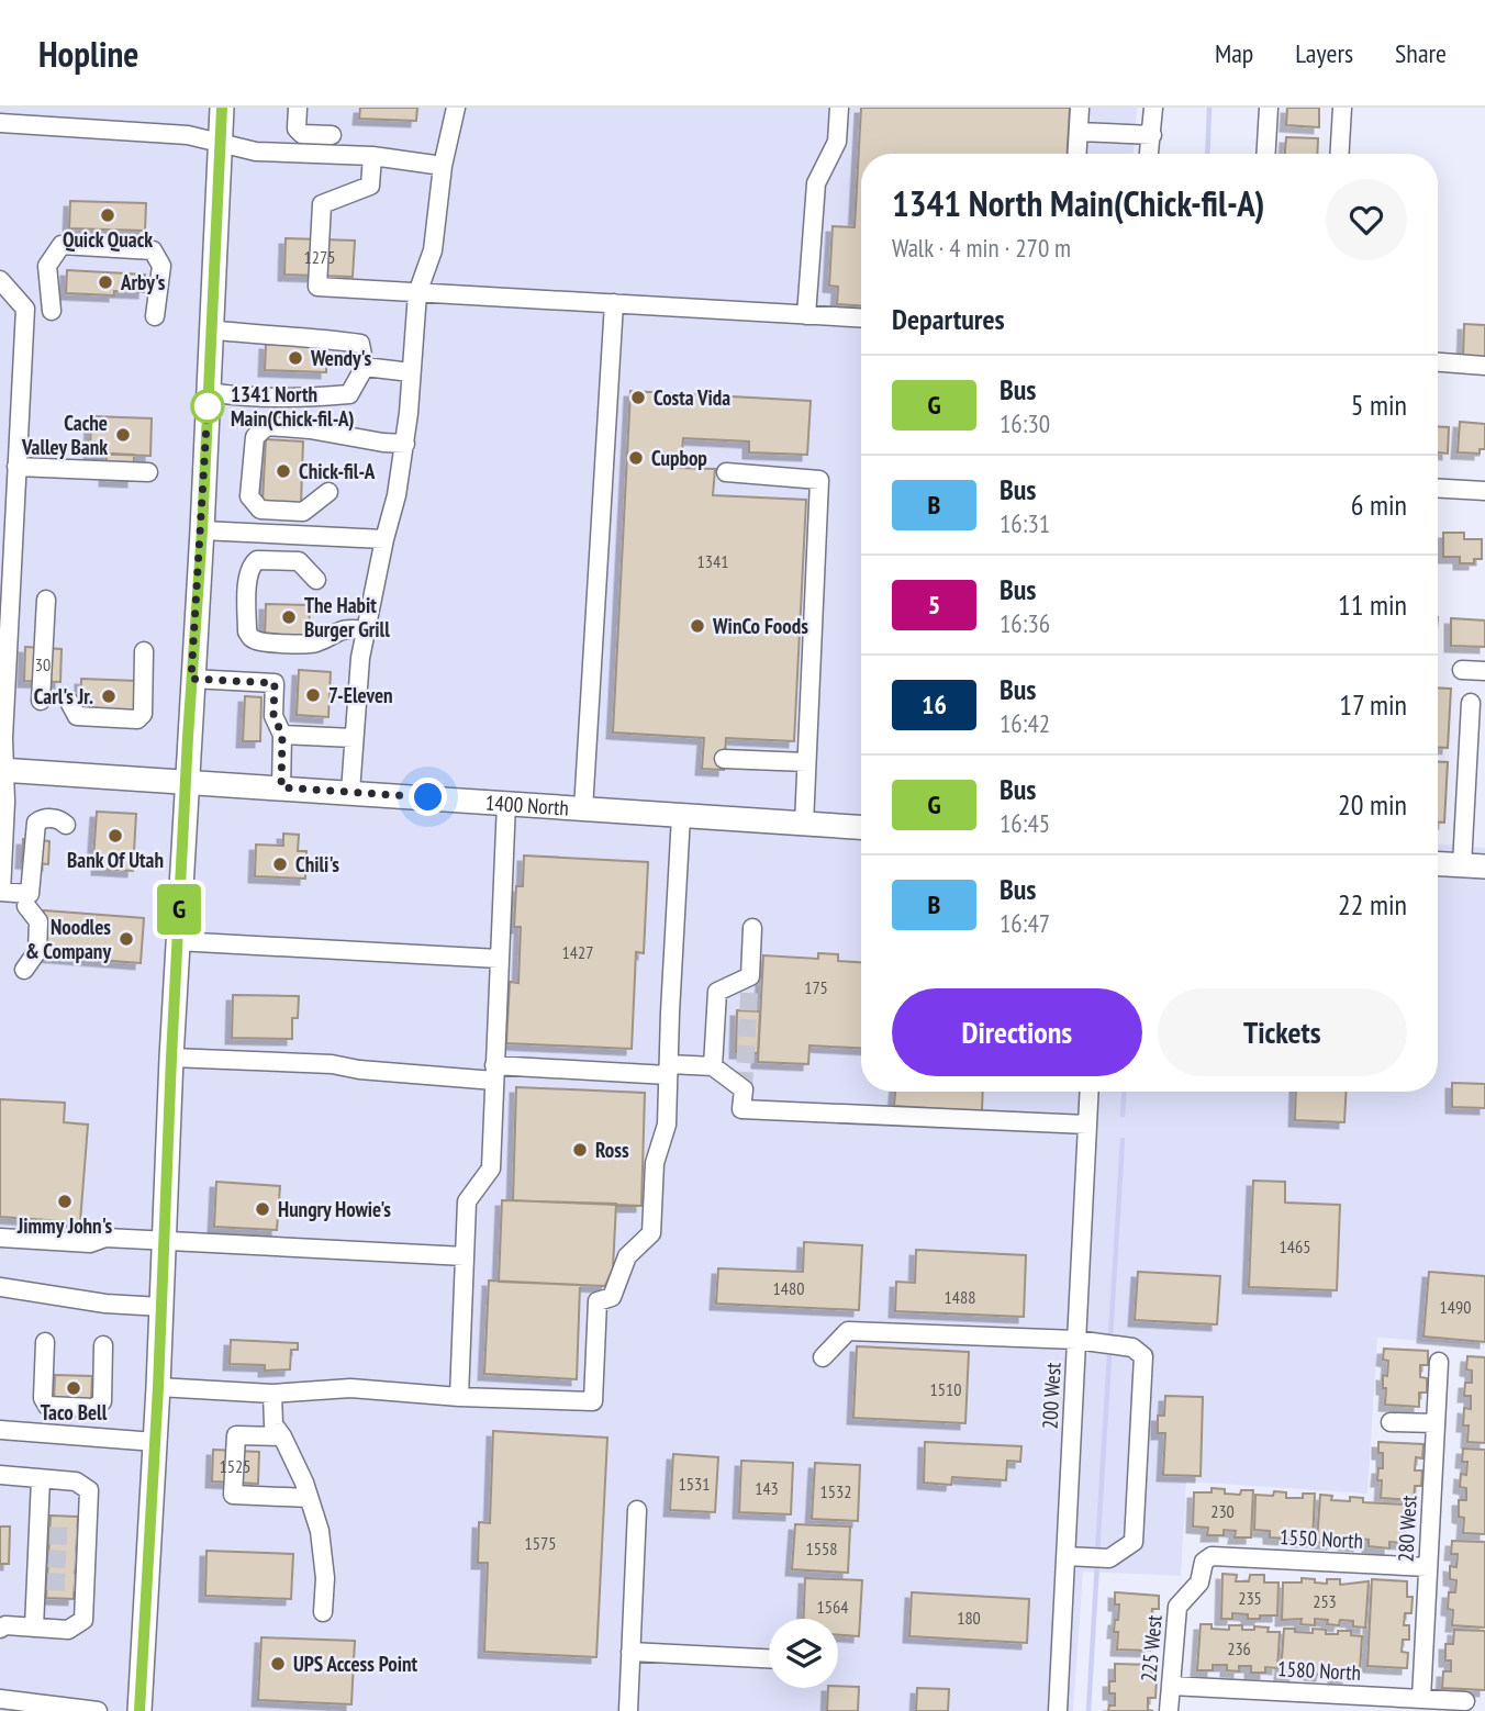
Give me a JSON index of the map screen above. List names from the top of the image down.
{
  "streets": {
    "main road": ["1400 North"],
    "street": [
      "200 West",
      "280 West",
      "1550 North",
      "225 West",
      "1580 North"
    ]
  },
  "crossings": [
    ["280 West", "1550 North"],
    ["280 West", "1580 North"],
    ["1550 North", "225 West"],
    ["225 West", "1580 North"]
  ],
  "places": [
    "Quick Quack",
    "Arby's",
    "Wendy's",
    "Costa Vida",
    "1341 North Main(Chick-fil-A)",
    "Cache Valley Bank",
    "Cupbop",
    "Chick-fil-A",
    "The Habit Burger Grill",
    "WinCo Foods",
    "7-Eleven",
    "Carl's Jr.",
    "Bank Of Utah",
    "Chili's",
    "Noodles & Company",
    "Ross",
    "Jimmy John's",
    "Hungry Howie's",
    "Taco Bell",
    "UPS Access Point"
  ],
  "lines": ["bus line G"],
  "house_numbers": [
    "1275",
    "1341",
    "30",
    "1427",
    "175",
    "1465",
    "1480",
    "1488",
    "1490",
    "1510",
    "1525",
    "1531",
    "143",
    "1532",
    "230",
    "1575",
    "1558",
    "235",
    "253",
    "1564",
    "180",
    "236"
  ],
  "page": {
    "header": "Hopline",
    "nav": ["Map", "Layers", "Share"],
    "on_map": "G",
    "heading": [
      ["1341 North Main(Chick-fil-A)", "Walk · 4 min · 270 m"],
      "Departures"
    ],
    "list": [
      {
        "mark": "G",
        "name": "Bus",
        "note": "16:30",
        "value": "5 min"
      },
      {
        "mark": "B",
        "name": "Bus",
        "note": "16:31",
        "value": "6 min"
      },
      {
        "mark": "5",
        "name": "Bus",
        "note": "16:36",
        "value": "11 min"
      },
      {
        "mark": "16",
        "name": "Bus",
        "note": "16:42",
        "value": "17 min"
      },
      {
        "mark": "G",
        "name": "Bus",
        "note": "16:45",
        "value": "20 min"
      },
      {
        "mark": "B",
        "name": "Bus",
        "note": "16:47",
        "value": "22 min"
      }
    ],
    "buttons": ["Directions", "Tickets"]
  }
}
